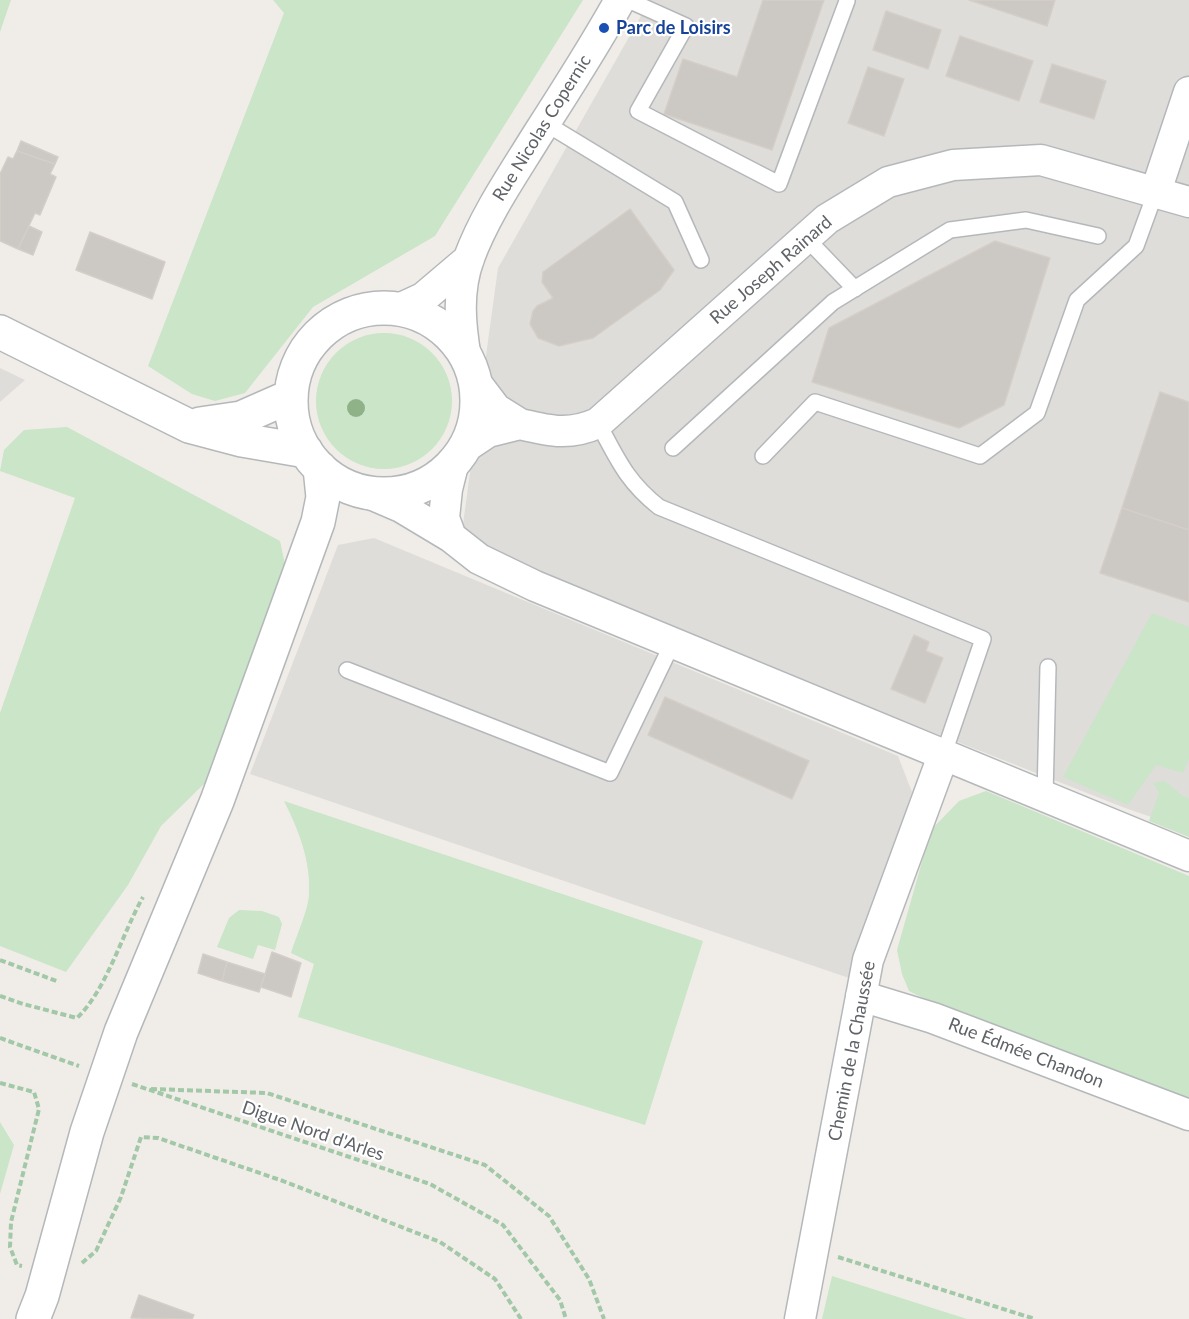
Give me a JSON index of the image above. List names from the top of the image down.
{
  "streets": {
    "street": [
      "Rue Nicolas Copernic",
      "Rue Joseph Rainard",
      "Chemin de la Chaussée",
      "Rue Édmée Chandon"
    ],
    "path": ["Digue Nord d'Arles"]
  },
  "crossings": [
    ["Chemin de la Chaussée", "Rue Édmée Chandon"]
  ],
  "places": ["Parc de Loisirs"]
}
